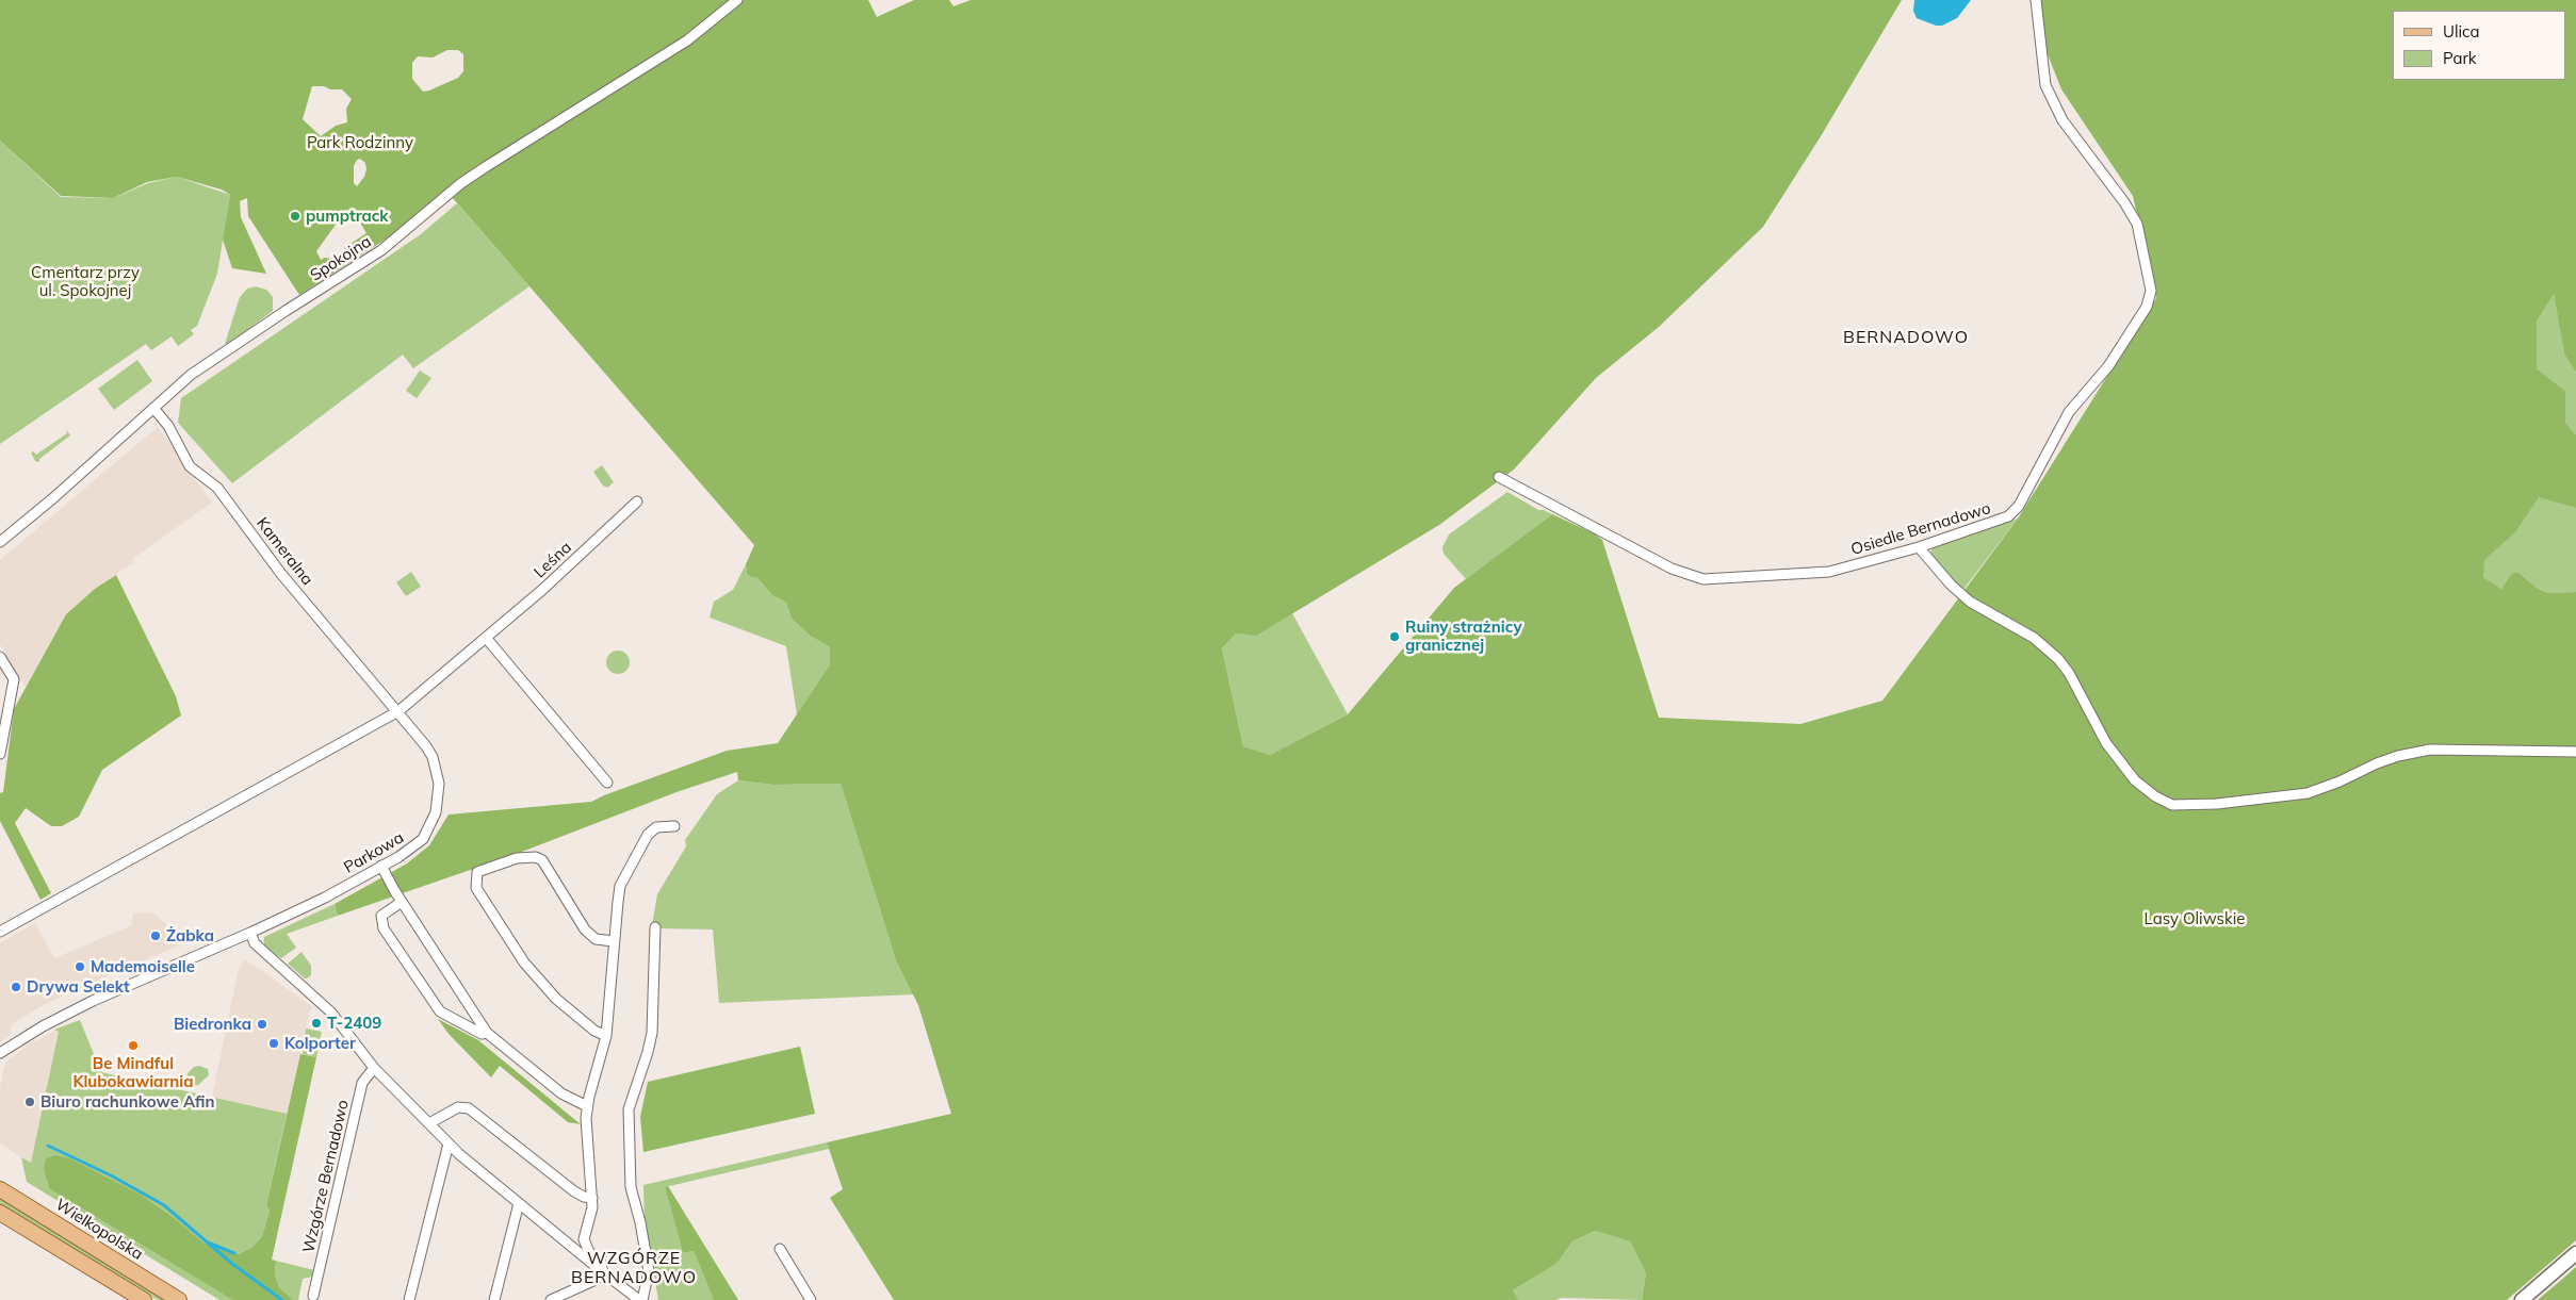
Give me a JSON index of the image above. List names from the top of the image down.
{
  "streets": {
    "main road": ["Wielkopolska"],
    "street": [
      "Spokojna",
      "Osiedle Bernadowo",
      "Kameralna",
      "Leśna",
      "Parkowa",
      "Wzgórze Bernadowo"
    ]
  },
  "crossings": [
    ["Spokojna", "Kameralna"],
    ["Kameralna", "Leśna"],
    ["Kameralna", "Parkowa"],
    ["Leśna", "Parkowa"]
  ],
  "districts": ["BERNADOWO", "WZGÓRZE BERNADOWO"],
  "parks": ["Park Rodzinny", "Cmentarz przy ul. Spokojnej", "Lasy Oliwskie"],
  "places": [
    "pumptrack",
    "Ruiny strażnicy granicznej",
    "Żabka",
    "Mademoiselle",
    "Drywa Selekt",
    "T-2409",
    "Biedronka",
    "Kolporter",
    "Be Mindful Klubokawiarnia",
    "Biuro rachunkowe Afin"
  ],
  "legend": ["Ulica", "Park"]
}
